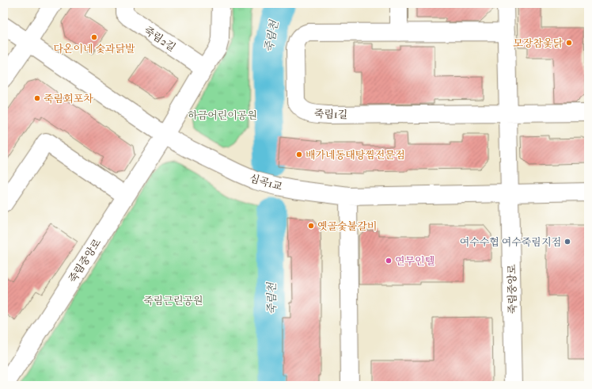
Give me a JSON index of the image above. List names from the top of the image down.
{
  "streets": {
    "street": [
      "죽림2길",
      "죽림1길",
      "심곡1교",
      "죽림중앙로"
    ]
  },
  "crossings": [
    ["심곡1교", "죽림중앙로"]
  ],
  "water": ["죽림천"],
  "parks": ["하금어린이공원", "죽림근린공원"],
  "places": [
    "다온이네 숯과닭발",
    "모장참옻닭",
    "죽림회포차",
    "배가네동태탕찜전문점",
    "옛골숯불갈비",
    "여수수협 여수죽림지점",
    "연무인텔"
  ]
}
